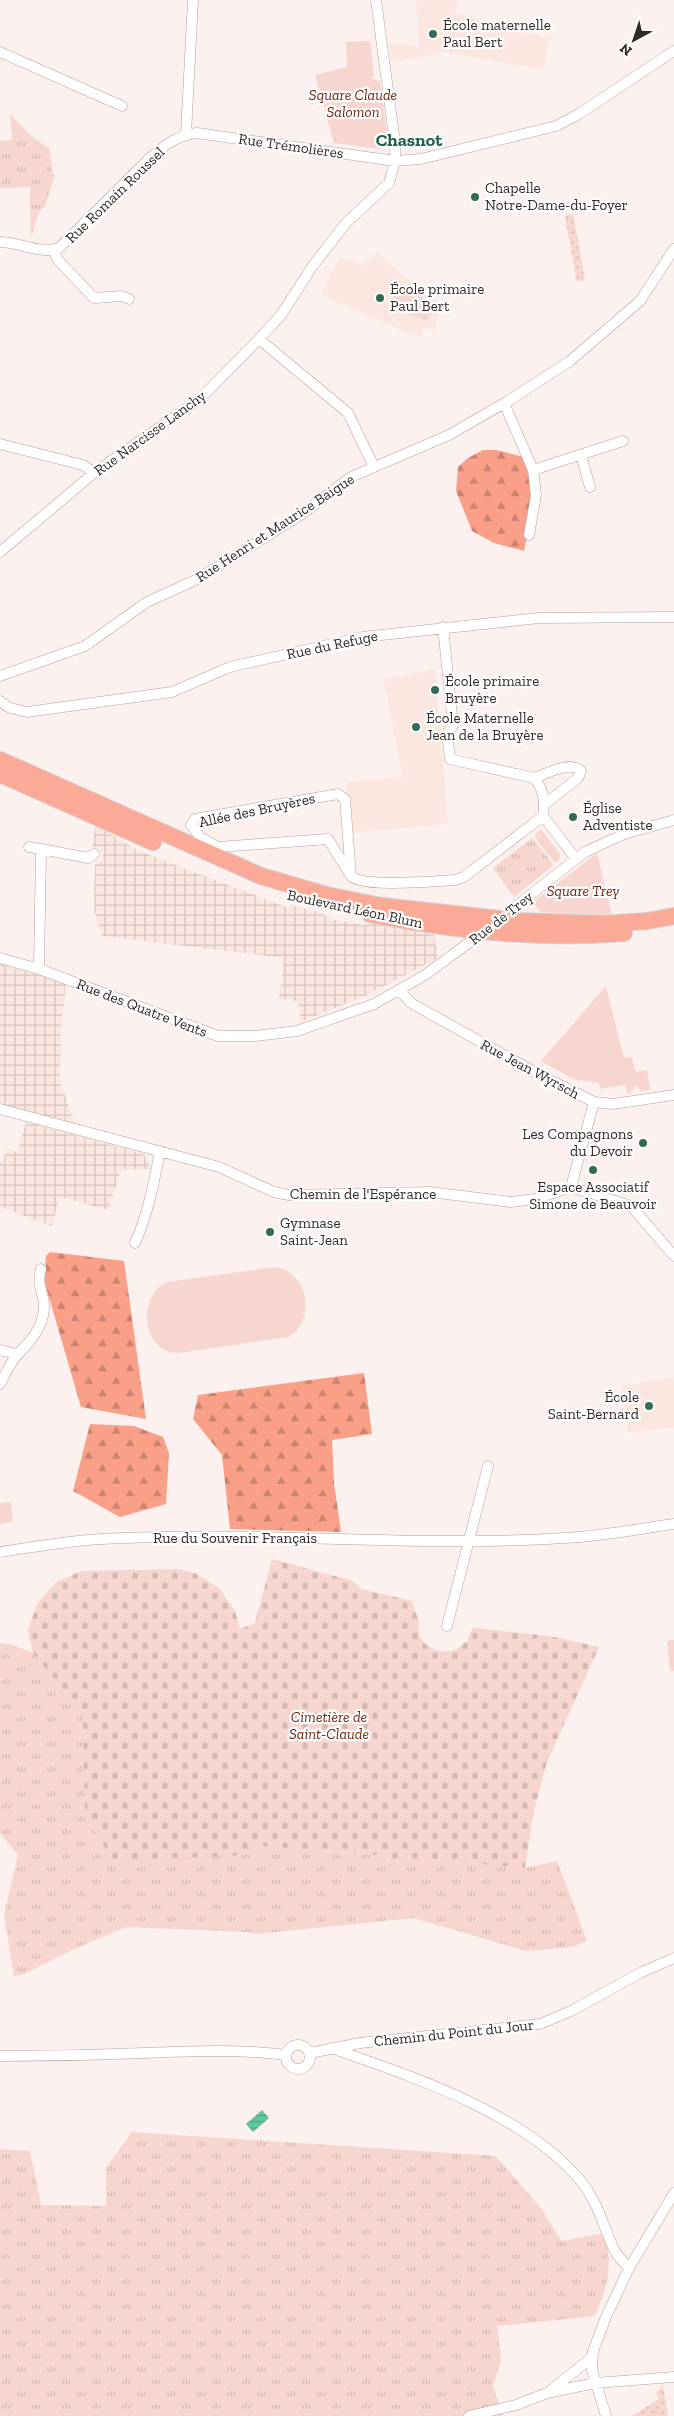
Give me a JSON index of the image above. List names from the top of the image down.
{
  "streets": {
    "main road": ["Boulevard Léon Blum"],
    "street": [
      "Rue Trémolières",
      "Rue Romain Roussel",
      "Rue Narcisse Lanchy",
      "Rue Henri et Maurice Baigue",
      "Rue du Refuge",
      "Allée des Bruyères",
      "Rue de Trey",
      "Rue des Quatre Vents",
      "Rue Jean Wyrsch",
      "Chemin de l'Espérance",
      "Rue du Souvenir Français",
      "Chemin du Point du Jour"
    ]
  },
  "crossings": [
    ["Rue Trémolières", "Rue Romain Roussel"],
    ["Rue Trémolières", "Rue Narcisse Lanchy"],
    ["Boulevard Léon Blum", "Rue de Trey"],
    ["Rue de Trey", "Rue des Quatre Vents"],
    ["Rue de Trey", "Rue Jean Wyrsch"],
    ["Rue des Quatre Vents", "Rue Jean Wyrsch"]
  ],
  "districts": ["Chasnot"],
  "parks": ["Square Claude Salomon", "Square Trey", "Cimetière de Saint-Claude"],
  "places": [
    "École maternelle Paul Bert",
    "Chapelle Notre-Dame-du-Foyer",
    "École primaire Paul Bert",
    "École primaire Bruyère",
    "École Maternelle Jean de la Bruyère",
    "Église Adventiste",
    "Les Compagnons du Devoir",
    "Espace Associatif Simone de Beauvoir",
    "Gymnase Saint-Jean",
    "École Saint-Bernard"
  ],
  "north": "bottom left"
}
